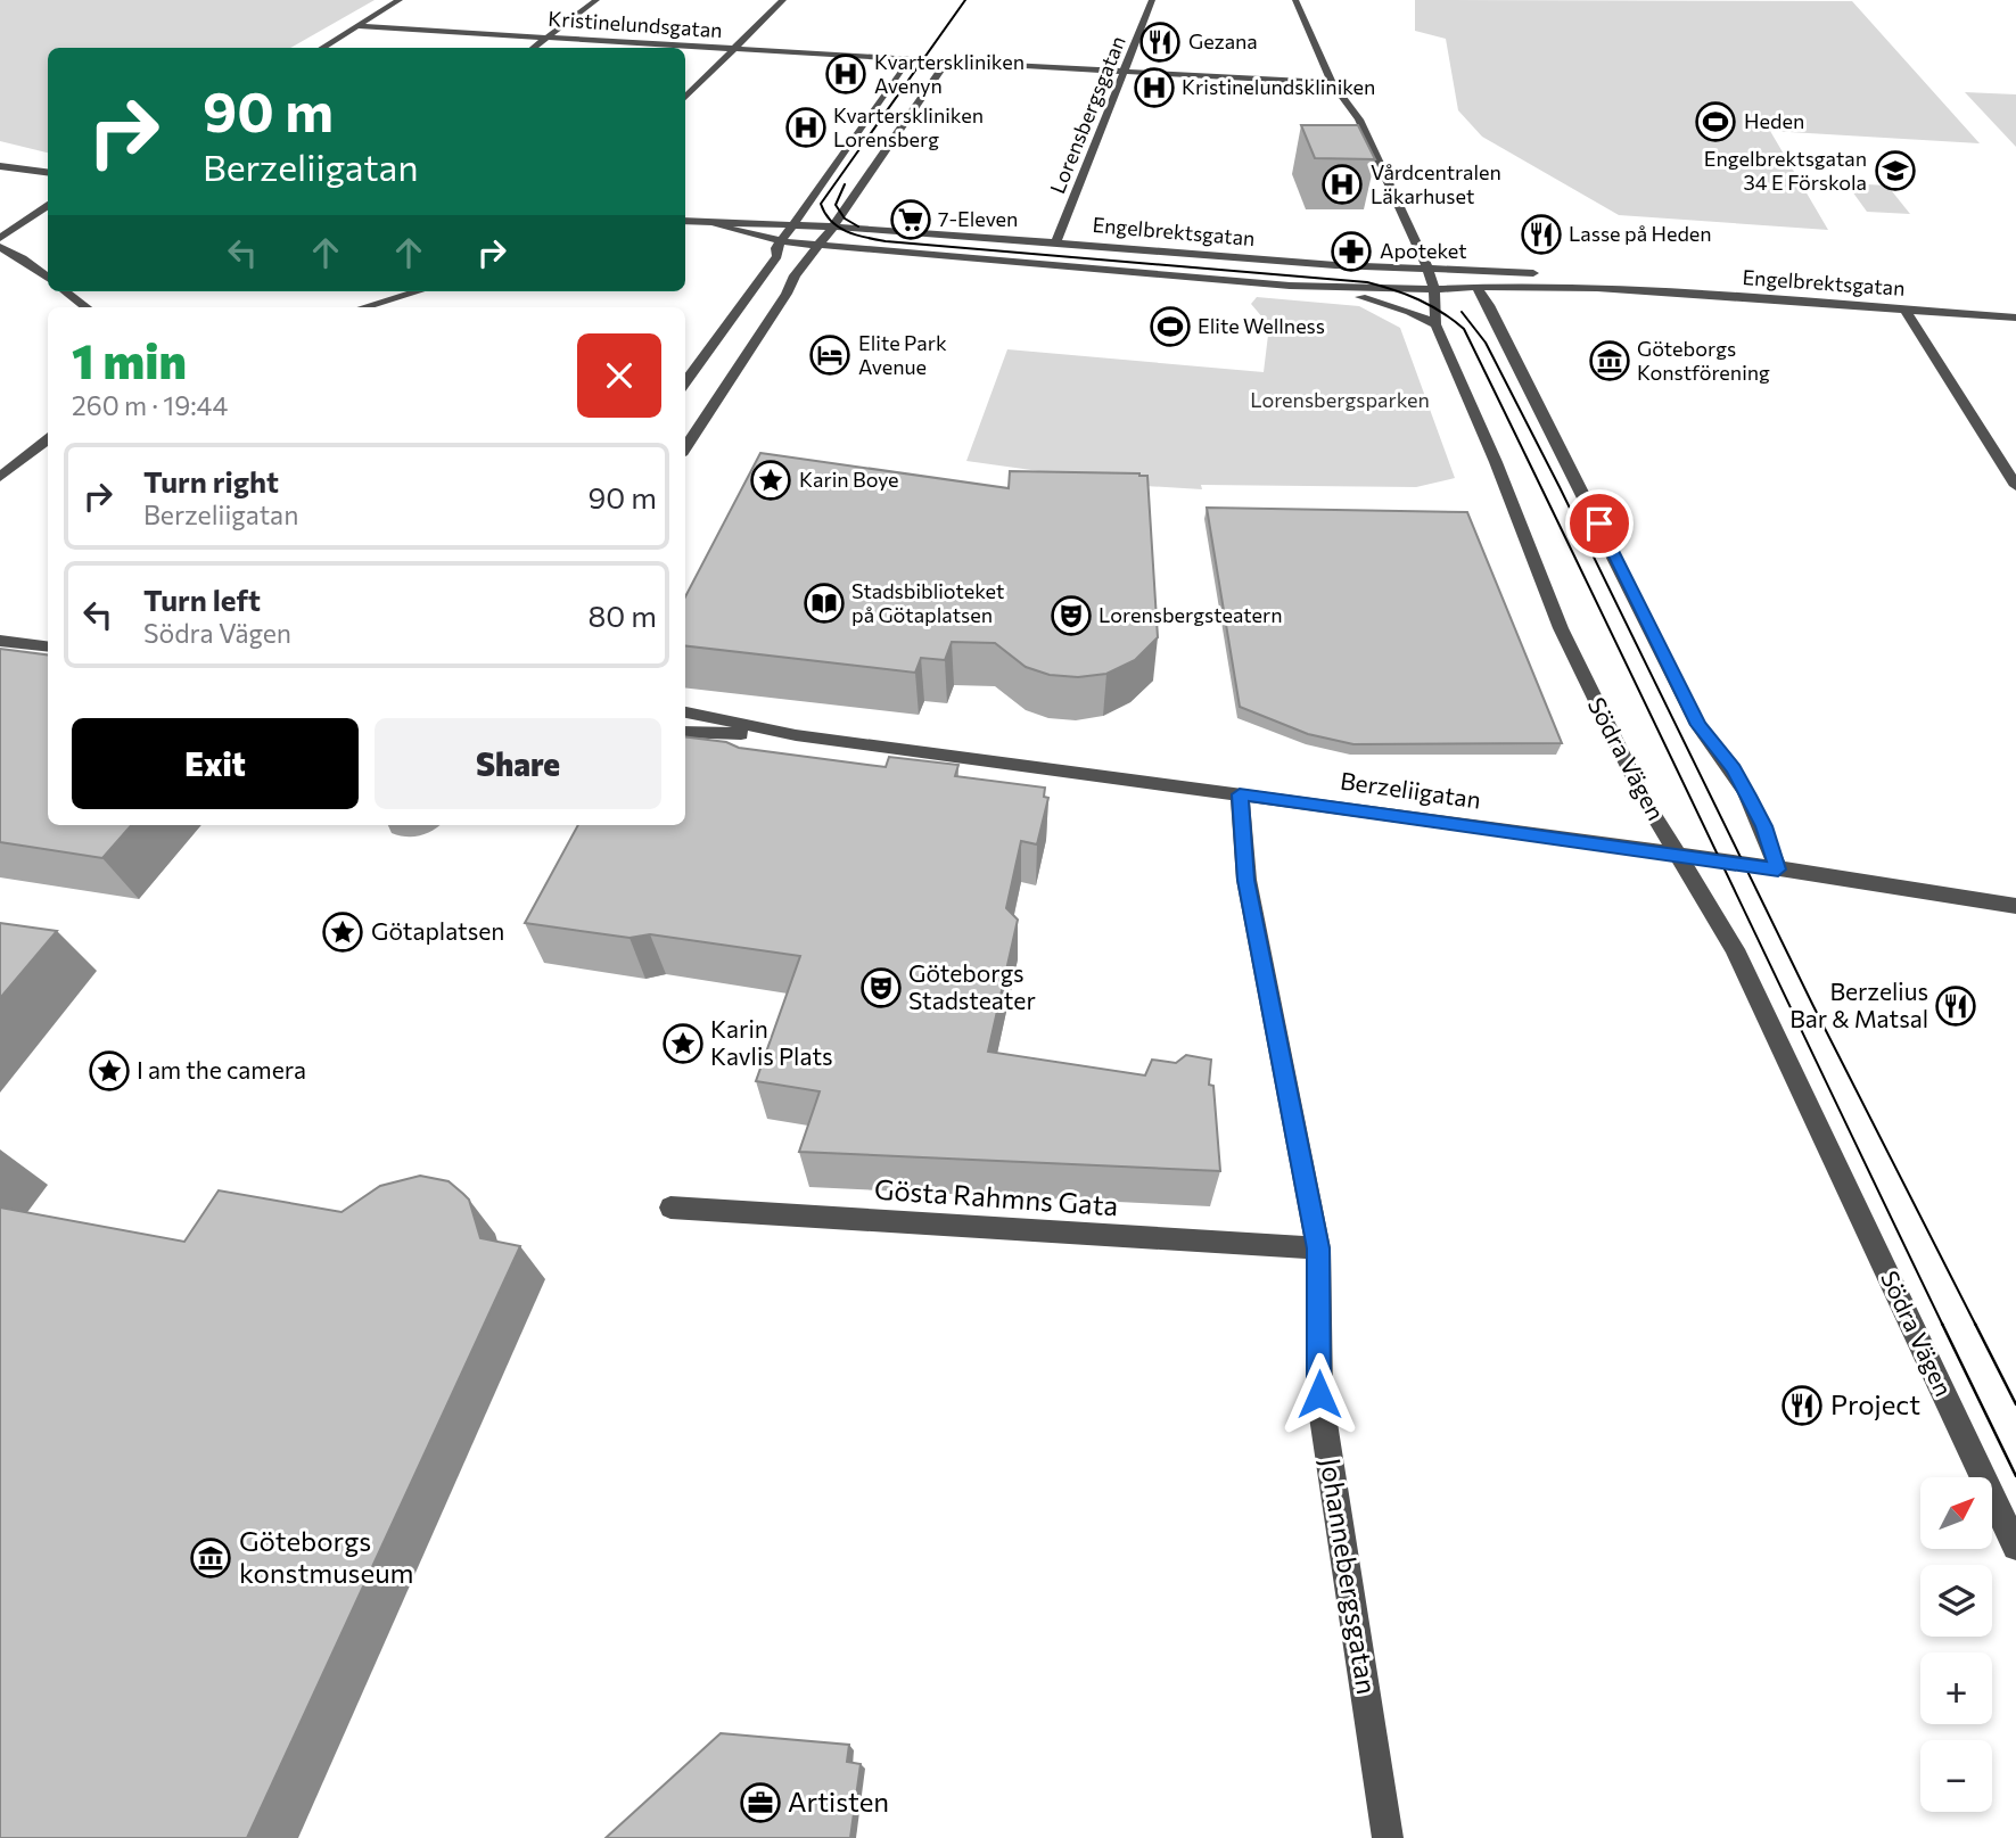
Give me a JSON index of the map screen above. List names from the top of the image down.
{
  "streets": {
    "street": [
      "Kristinelundsgatan",
      "Lorensbergsgatan",
      "Engelbrektsgatan",
      "Södra Vägen",
      "Berzeliigatan",
      "Gösta Rahmns Gata",
      "Johannebergsgatan"
    ]
  },
  "crossings": [
    ["Kristinelundsgatan", "Engelbrektsgatan"],
    ["Lorensbergsgatan", "Engelbrektsgatan"],
    ["Engelbrektsgatan", "Södra Vägen"],
    ["Södra Vägen", "Berzeliigatan"],
    ["Berzeliigatan", "Johannebergsgatan"],
    ["Gösta Rahmns Gata", "Johannebergsgatan"]
  ],
  "parks": ["Lorensbergsparken"],
  "places": {
    "restaurant": [
      "Gezana",
      "Lasse på Heden",
      "Berzelius Bar & Matsal",
      "Project"
    ],
    "hospital": [
      "Kvarterskliniken Avenyn",
      "Kristinelundskliniken",
      "Kvarterskliniken Lorensberg",
      "Vårdcentralen Läkarhuset"
    ],
    "sports": ["Heden", "Elite Wellness"],
    "school or university": ["Engelbrektsgatan 34 E Förskola"],
    "supermarket": ["7-Eleven"],
    "pharmacy": ["Apoteket"],
    "hotel": ["Elite Park Avenue"],
    "museum": ["Göteborgs Konstförening", "Göteborgs konstmuseum"],
    "place": [
      "Karin Boye",
      "Götaplatsen",
      "Karin Kavlis Plats",
      "I am the camera"
    ],
    "library": ["Stadsbiblioteket på Götaplatsen"],
    "theatre": ["Lorensbergsteatern", "Göteborgs Stadsteater"],
    "office": ["Artisten"]
  },
  "north": "top right",
  "page": {
    "turn": ["90 m", "Berzeliigatan"],
    "heading": ["1 min", "260 m · 19:44"],
    "list": [
      {
        "name": "Turn right",
        "note": "Berzeliigatan",
        "value": "90 m"
      },
      {
        "name": "Turn left",
        "note": "Södra Vägen",
        "value": "80 m"
      }
    ],
    "buttons": ["Exit", "Share"],
    "map_buttons": ["+", "−"]
  }
}
